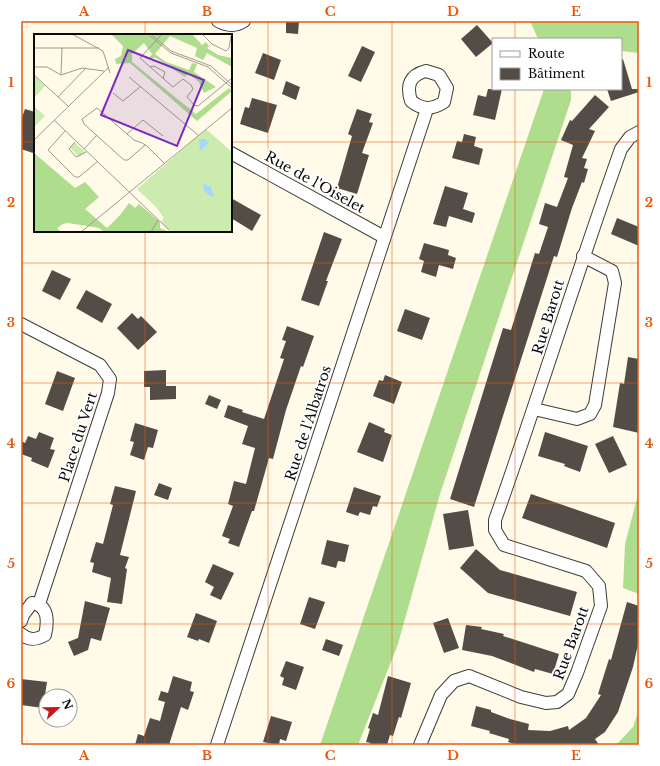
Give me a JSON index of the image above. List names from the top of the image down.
{
  "streets": {
    "street": [
      "Rue de l'Oiselet",
      "Rue Barott",
      "Rue de l'Albatros",
      "Place du Vert"
    ]
  },
  "crossings": [
    ["Rue de l'Oiselet", "Rue de l'Albatros"]
  ],
  "legend": ["Route", "Bâtiment"],
  "north": "right",
  "grid": {
    "columns": [
      "A",
      "B",
      "C",
      "D",
      "E"
    ],
    "rows": [
      "1",
      "2",
      "3",
      "4",
      "5",
      "6"
    ]
  }
}
